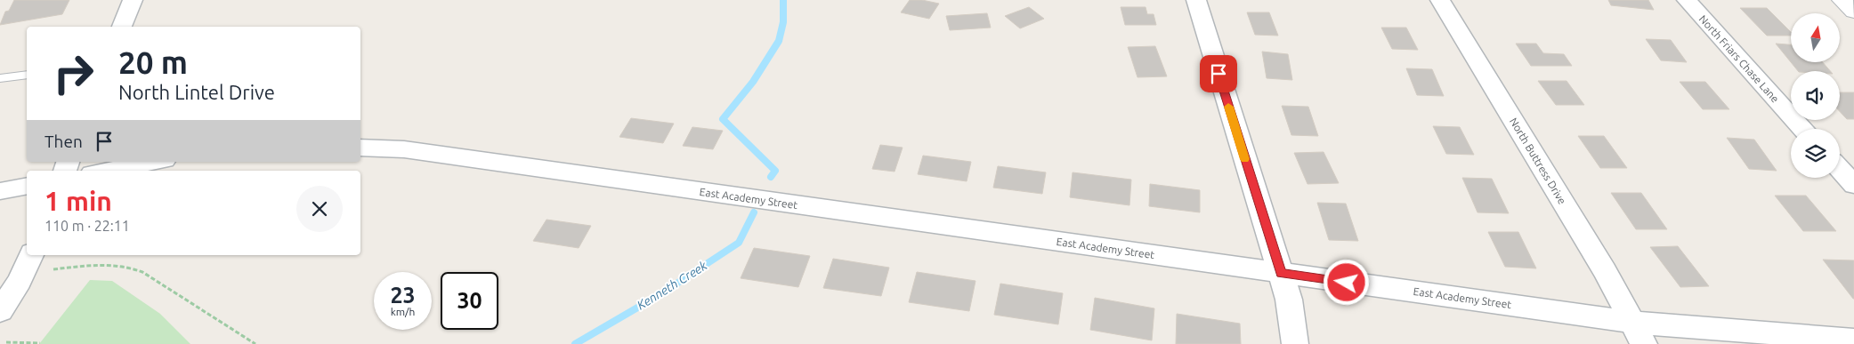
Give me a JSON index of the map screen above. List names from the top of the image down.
{
  "streets": {
    "street": ["North Friars Chase Lane", "North Buttress Drive", "East Academy Street"]
  },
  "crossings": [
    ["North Buttress Drive", "East Academy Street"]
  ],
  "water": ["Kenneth Creek"],
  "north": "top",
  "page": {
    "turn": ["20 m", "North Lintel Drive"],
    "then": "Then",
    "heading": ["1 min", "110 m · 22:11"],
    "speed": "23 km/h",
    "limit": "30"
  }
}
